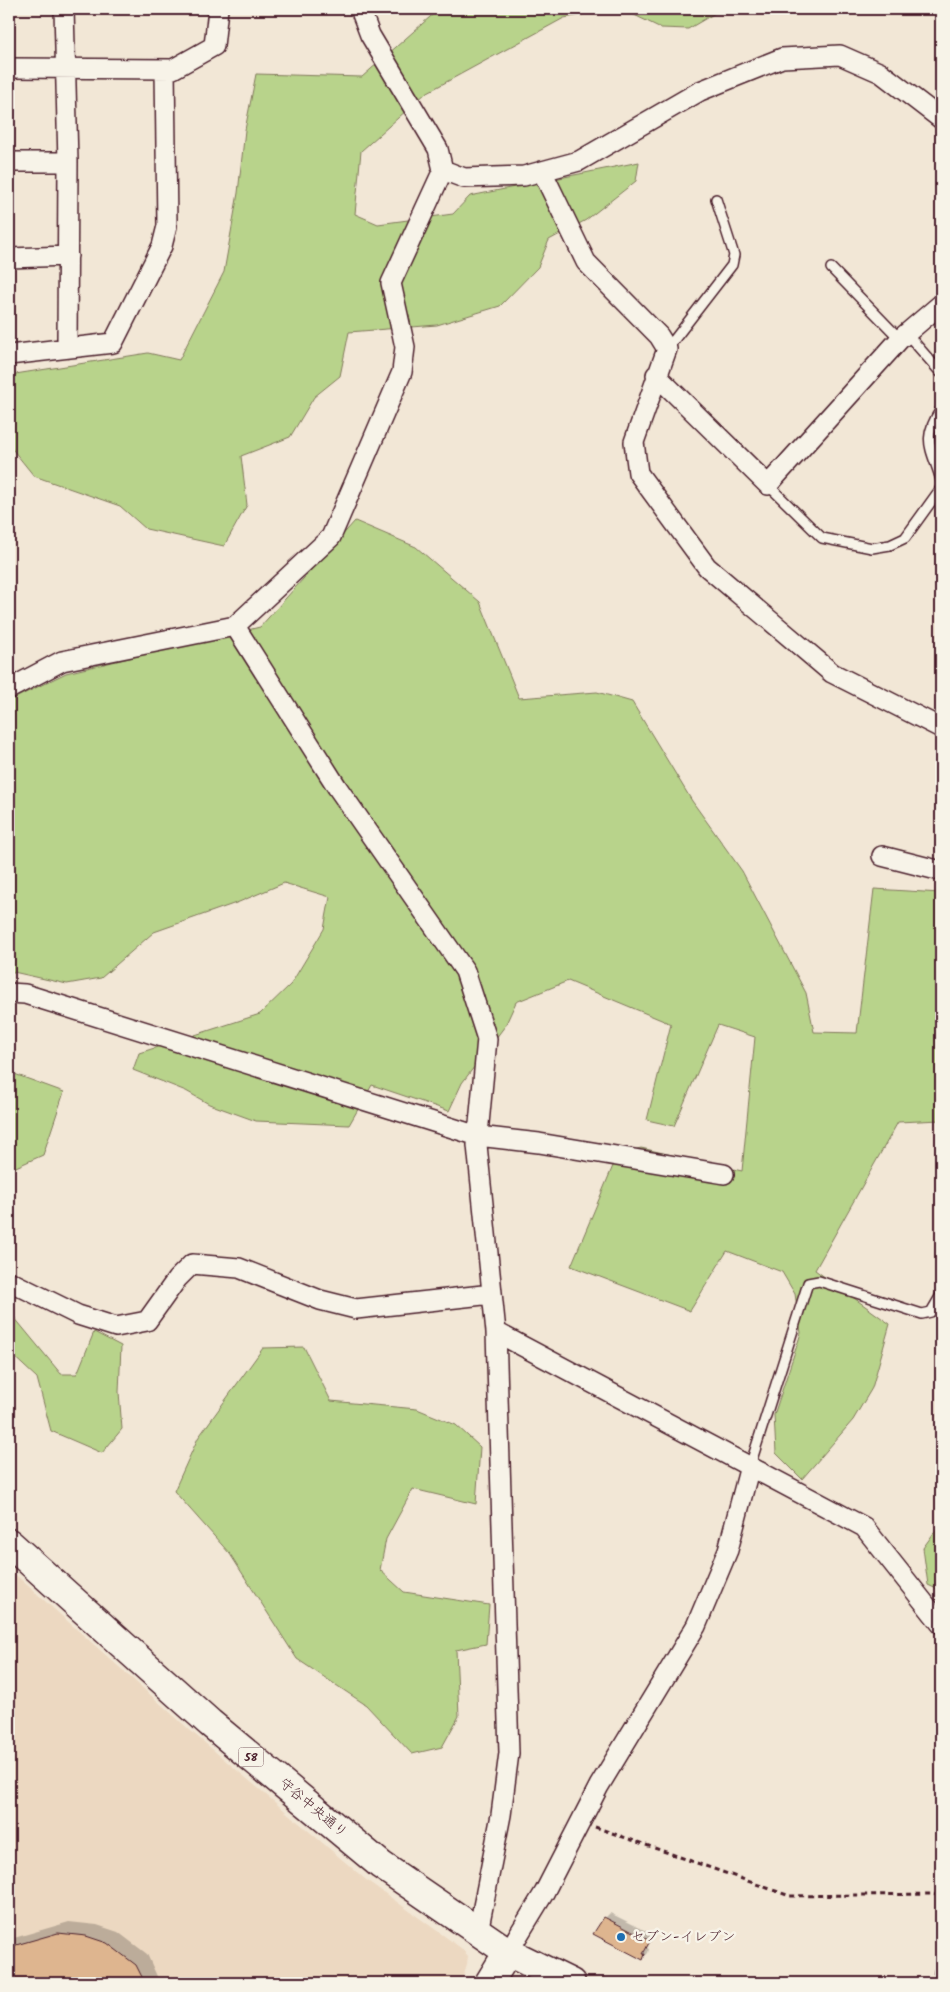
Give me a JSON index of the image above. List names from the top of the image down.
{
  "streets": {
    "main road": ["58", "守谷中央通り"]
  },
  "places": ["セブン-イレブン"]
}
